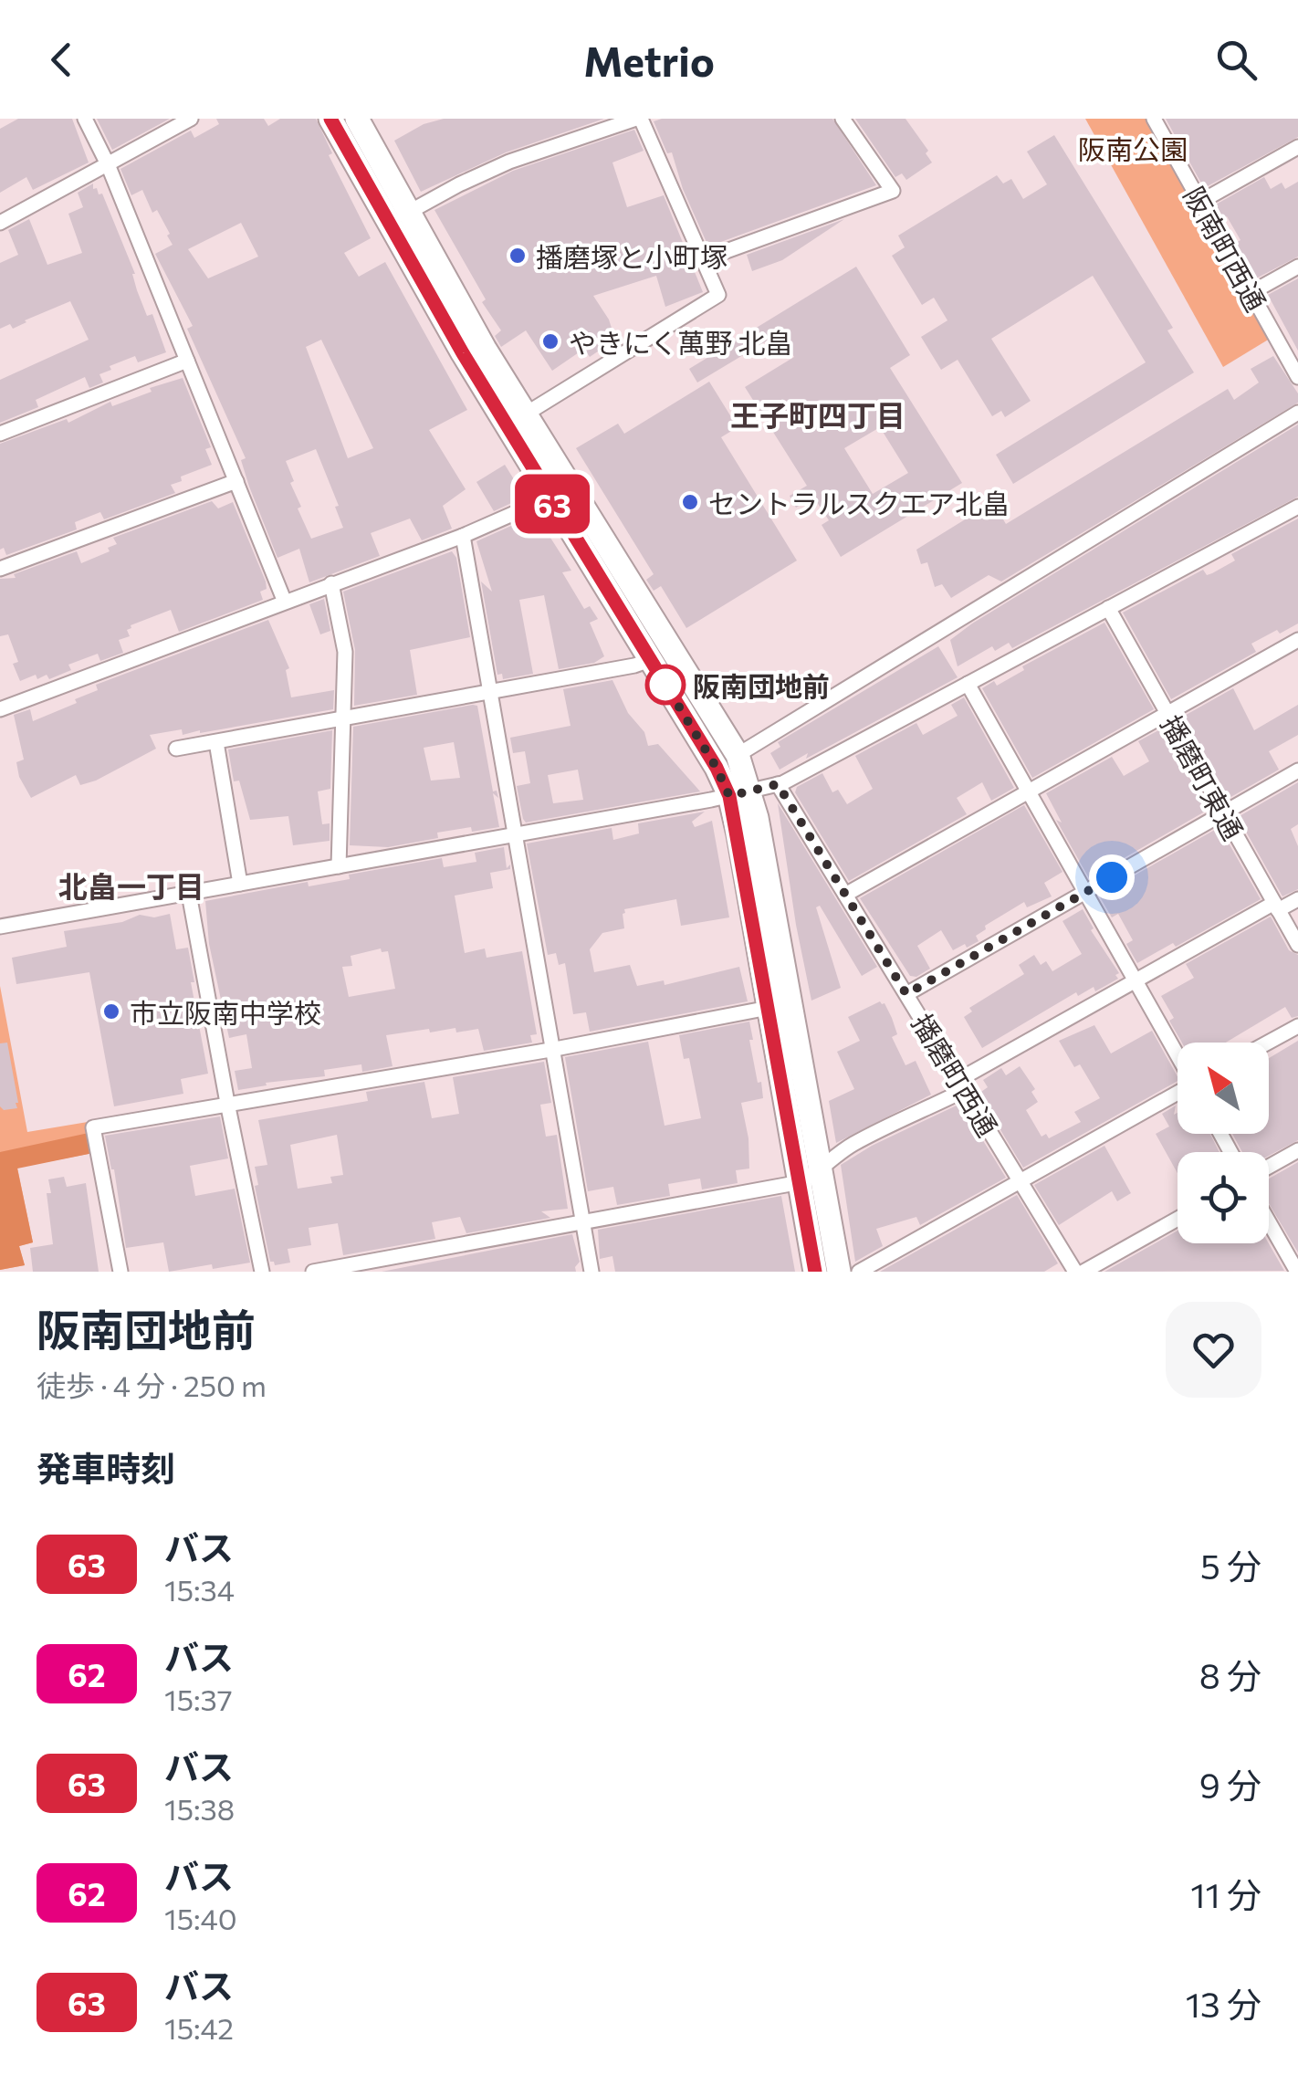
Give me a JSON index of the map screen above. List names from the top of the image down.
{
  "streets": {
    "street": ["阪南町西通", "播磨町東通", "播磨町西通"]
  },
  "districts": ["王子町四丁目", "北畠一丁目"],
  "parks": ["阪南公園"],
  "places": [
    "播磨塚と小町塚",
    "やきにく萬野 北畠",
    "セントラルスクエア北畠",
    "阪南団地前",
    "市立阪南中学校"
  ],
  "lines": ["bus line 63"],
  "north": "top left",
  "page": {
    "header": "Metrio",
    "on_map": "63",
    "heading": [
      ["阪南団地前", "徒歩 · 4 分 · 250 m"],
      "発車時刻"
    ],
    "list": [
      {
        "mark": "63",
        "name": "バス",
        "note": "15:34",
        "value": "5 分"
      },
      {
        "mark": "62",
        "name": "バス",
        "note": "15:37",
        "value": "8 分"
      },
      {
        "mark": "63",
        "name": "バス",
        "note": "15:38",
        "value": "9 分"
      },
      {
        "mark": "62",
        "name": "バス",
        "note": "15:40",
        "value": "11 分"
      },
      {
        "mark": "63",
        "name": "バス",
        "note": "15:42",
        "value": "13 分"
      }
    ]
  }
}
